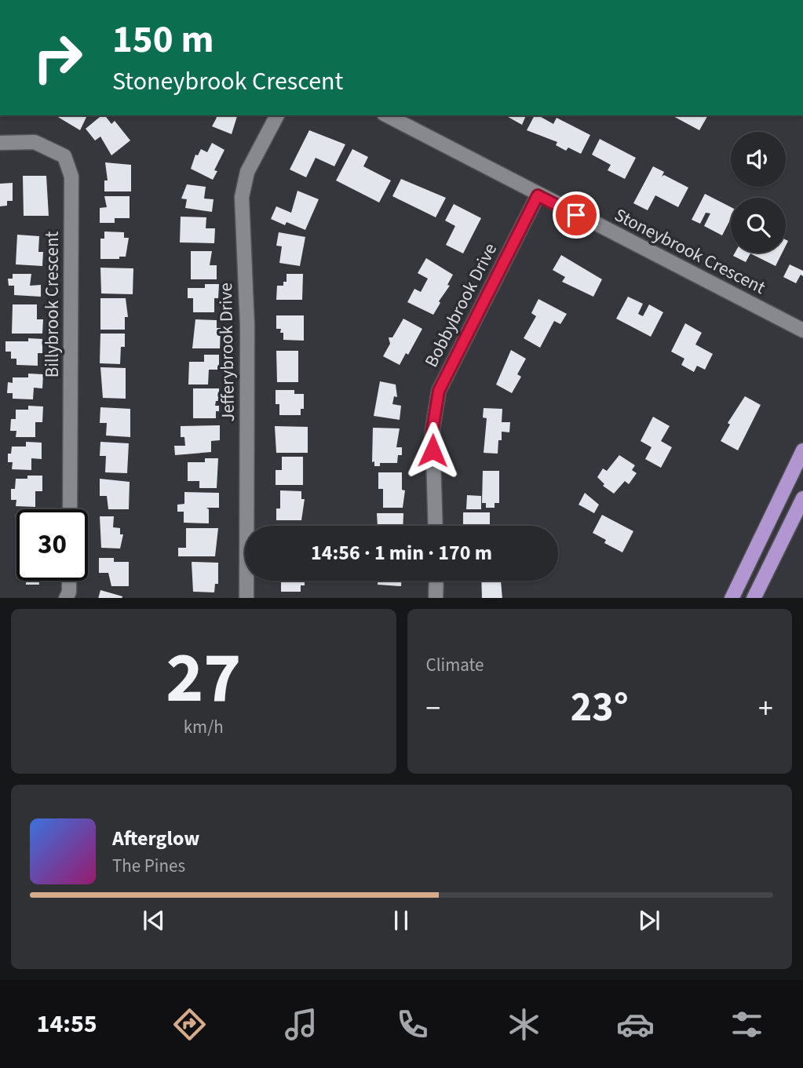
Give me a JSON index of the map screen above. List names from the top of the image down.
{
  "streets": {
    "street": [
      "Stoneybrook Crescent",
      "Billybrook Crescent",
      "Bobbybrook Drive",
      "Jefferybrook Drive"
    ]
  },
  "crossings": [
    ["Stoneybrook Crescent", "Bobbybrook Drive"]
  ],
  "page": {
    "turn": ["150 m", "Stoneybrook Crescent"],
    "limit": "30",
    "trip": "14:56 · 1 min · 170 m",
    "tile": [
      ["27", "km/h"],
      "Climate"
    ],
    "heat": ["−", "23°", "+"],
    "song": ["Afterglow", "The Pines"],
    "tabs": "14:55"
  }
}
